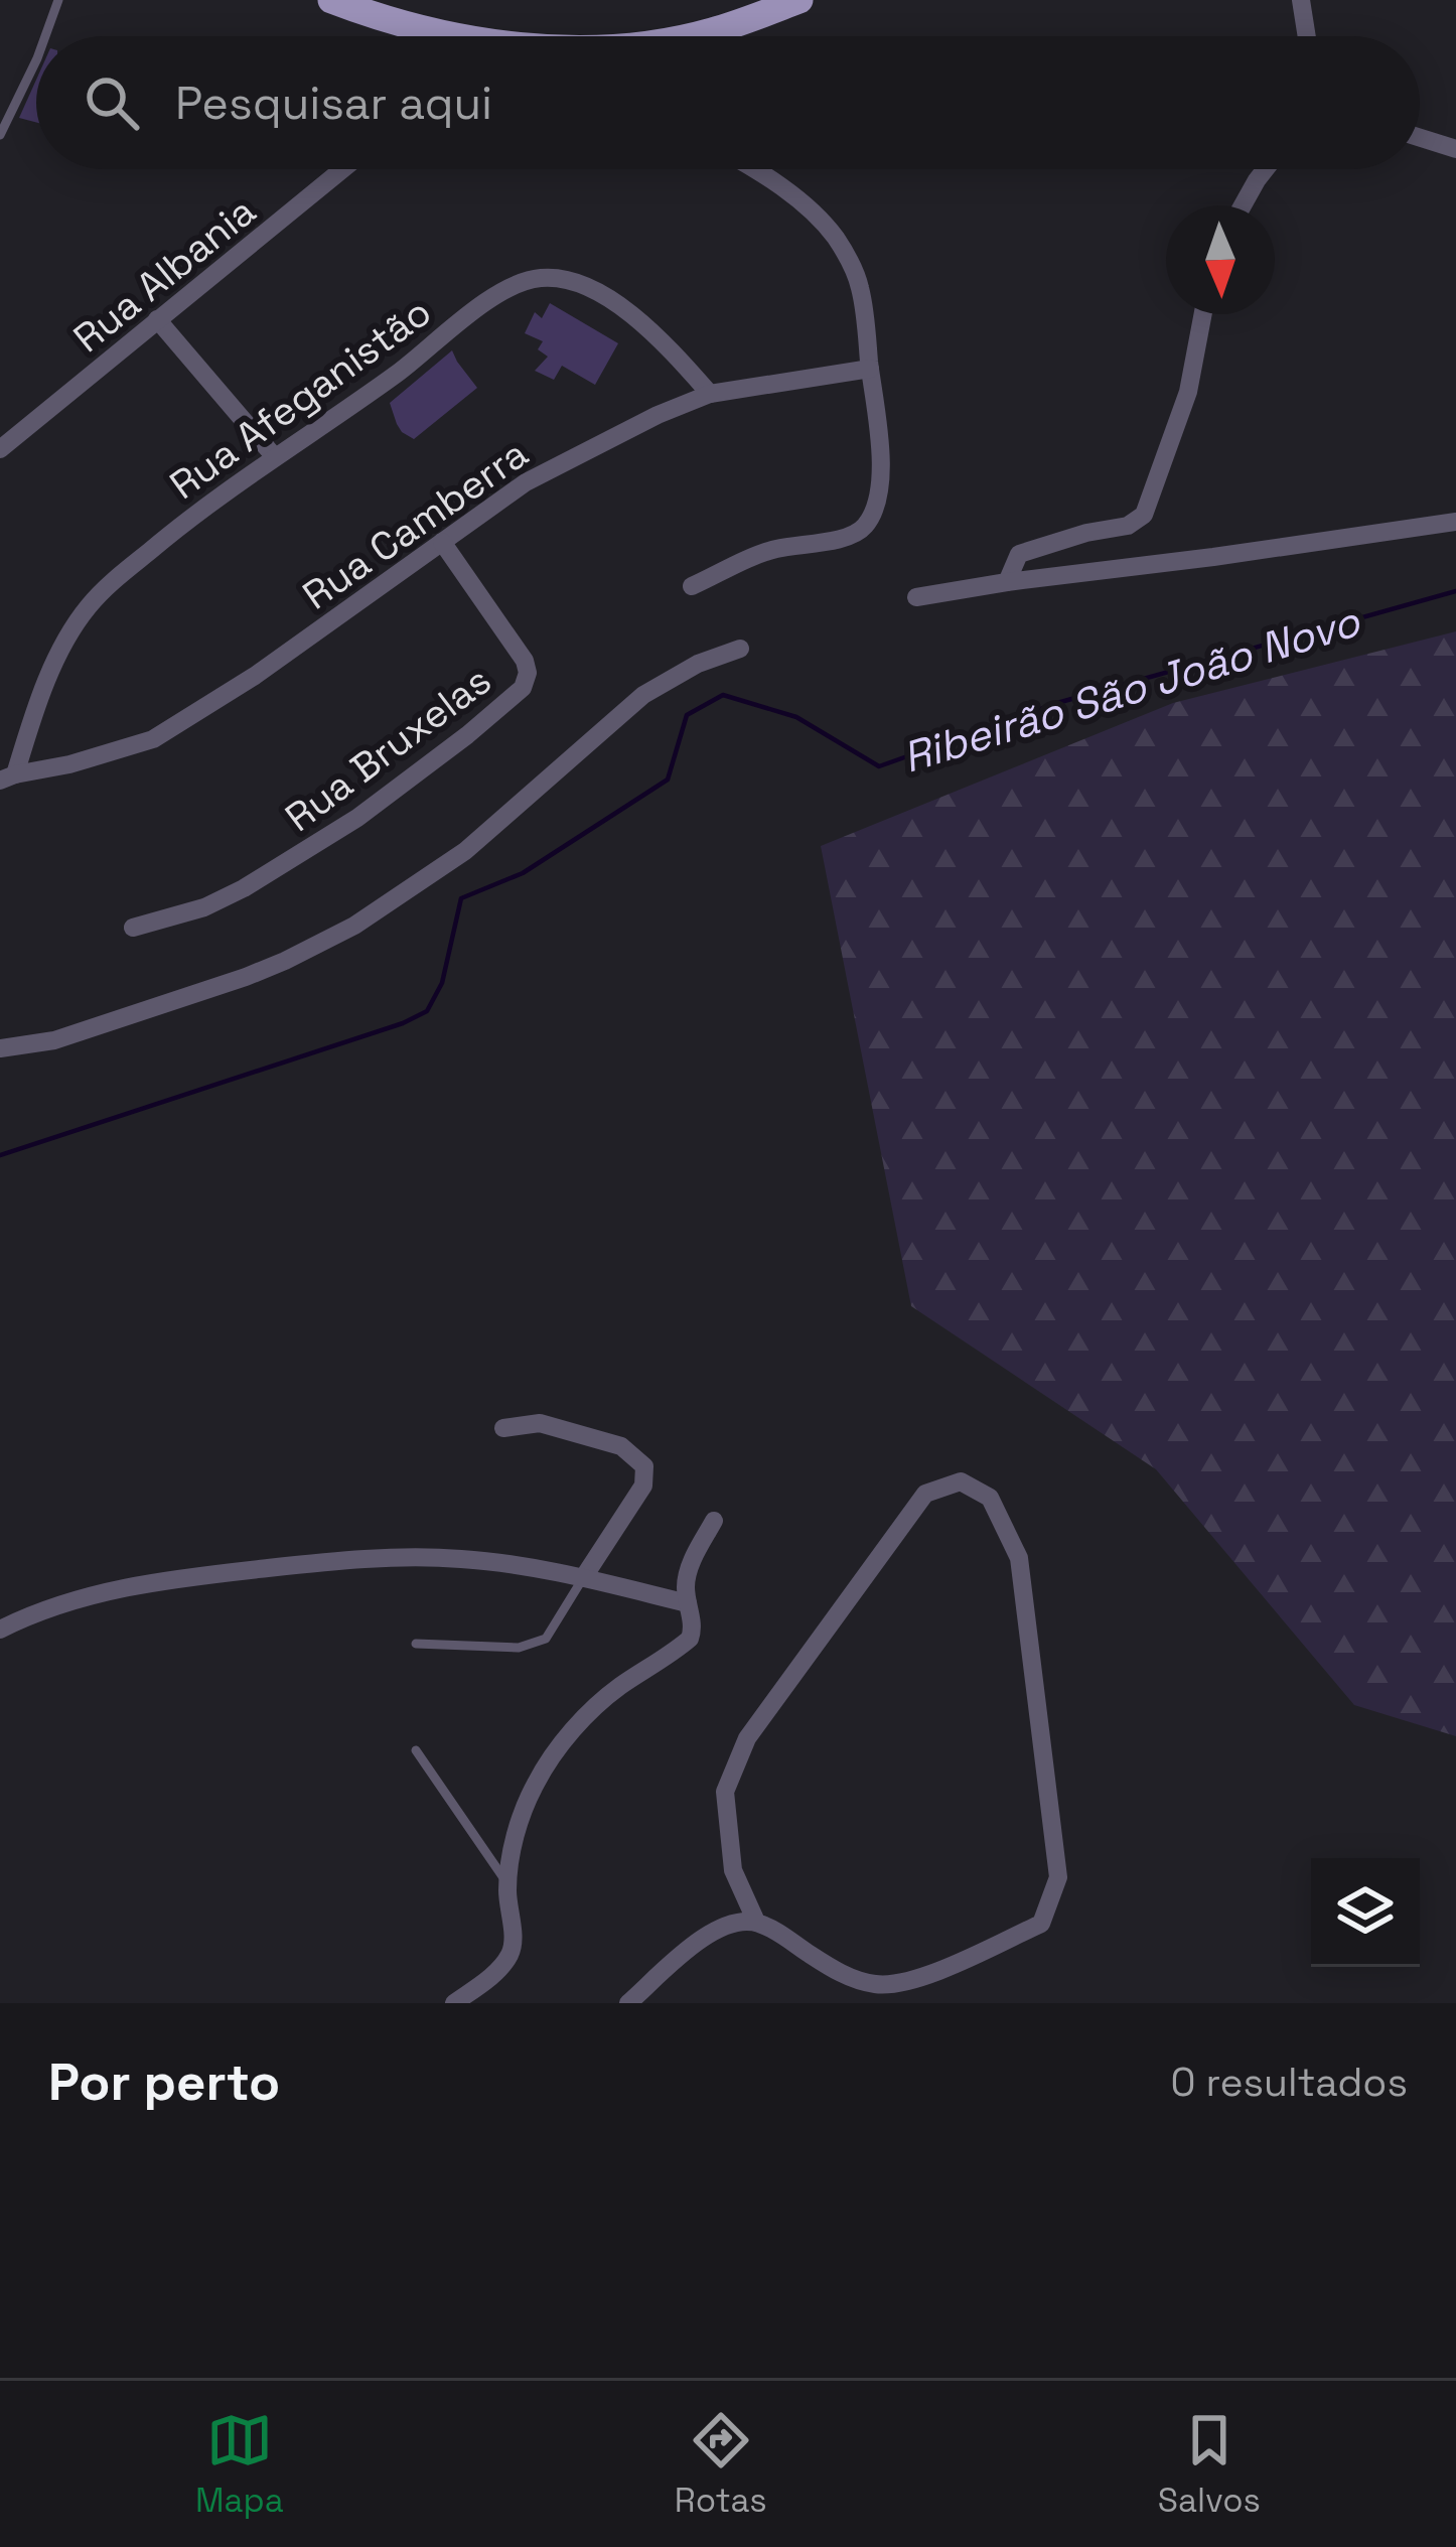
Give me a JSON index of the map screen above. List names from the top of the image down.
{
  "streets": {
    "street": [
      "Rua Albania",
      "Rua Afeganistão",
      "Rua Camberra",
      "Rua Bruxelas"
    ]
  },
  "crossings": [
    ["Rua Afeganistão", "Rua Camberra"],
    ["Rua Camberra", "Rua Bruxelas"]
  ],
  "water": ["Ribeirão São João Novo"],
  "north": "bottom",
  "page": {
    "search": "Pesquisar aqui",
    "heading": ["Por perto", "0 resultados"],
    "nav": ["Mapa", "Rotas", "Salvos"]
  }
}
